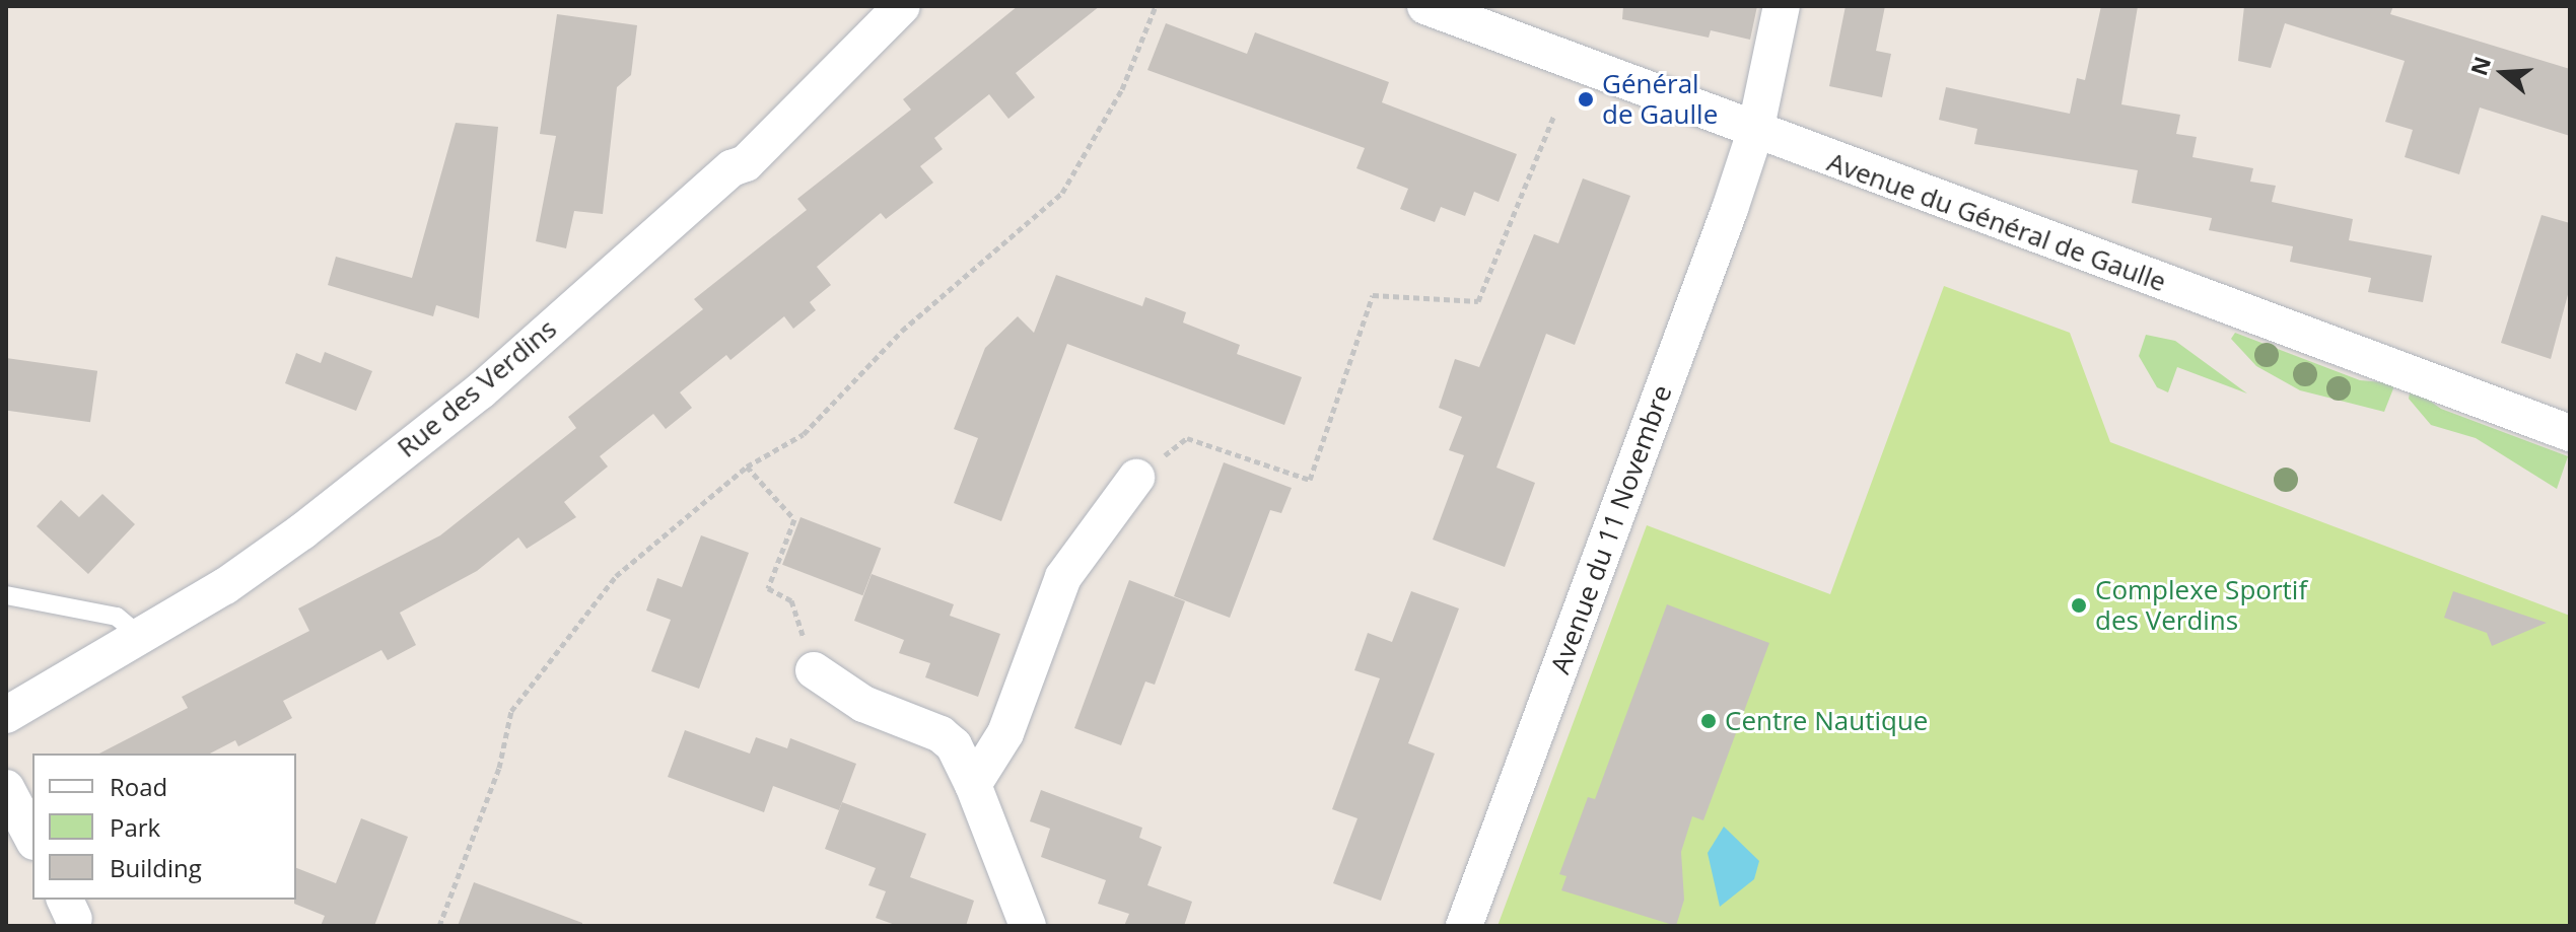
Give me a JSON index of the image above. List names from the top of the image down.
{
  "streets": {
    "street": ["Avenue du Général de Gaulle", "Rue des Verdins", "Avenue du 11 Novembre"]
  },
  "crossings": [
    ["Avenue du Général de Gaulle", "Avenue du 11 Novembre"]
  ],
  "places": ["Général de Gaulle", "Complexe Sportif des Verdins", "Centre Nautique"],
  "legend": ["Road", "Park", "Building"],
  "north": "left"
}
